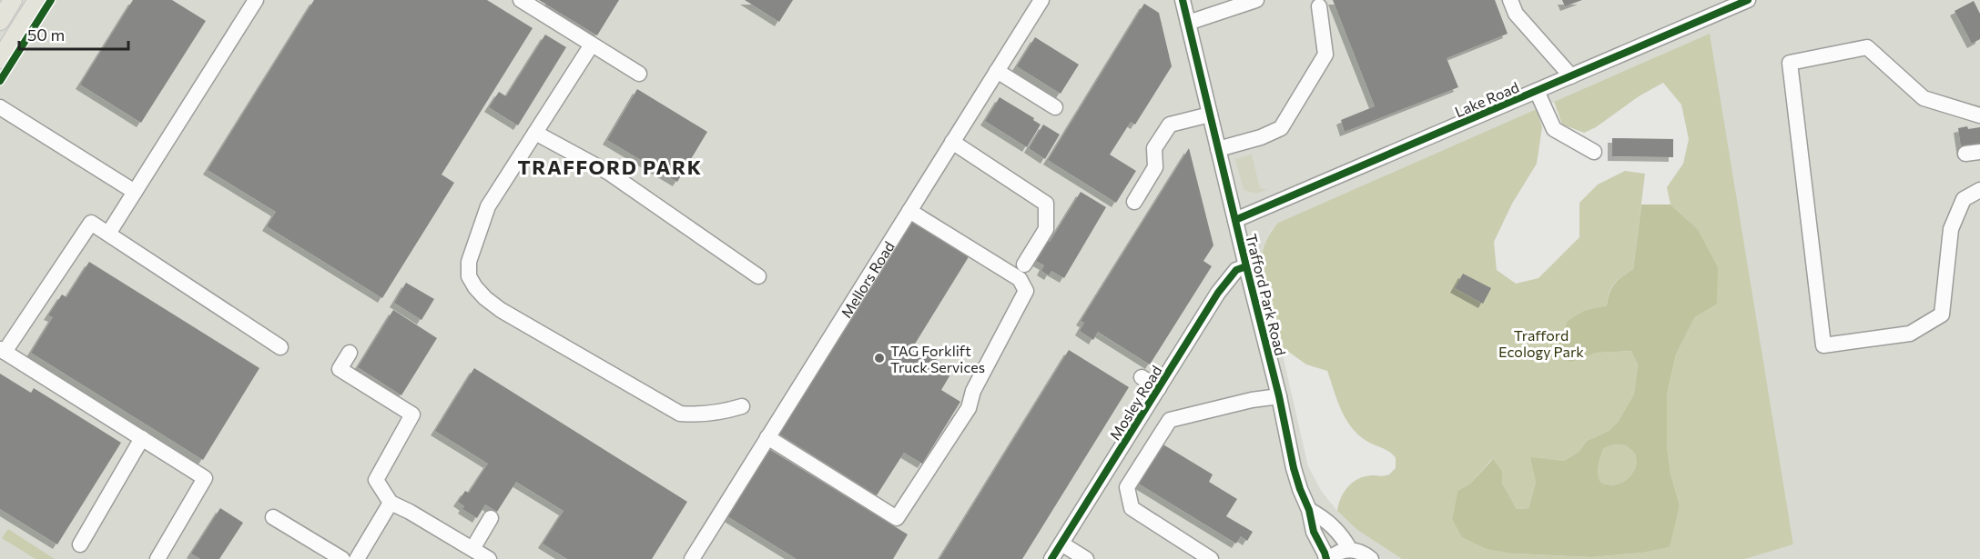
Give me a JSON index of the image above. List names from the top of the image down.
{
  "streets": {
    "street": [
      "Lake Road",
      "Mellors Road",
      "Trafford Park Road",
      "Mosley Road"
    ]
  },
  "crossings": [
    ["Lake Road", "Trafford Park Road"],
    ["Trafford Park Road", "Mosley Road"]
  ],
  "districts": ["TRAFFORD PARK"],
  "parks": ["Trafford Ecology Park"],
  "places": ["TAG Forklift Truck Services"],
  "scale_bar": "50 m"
}
